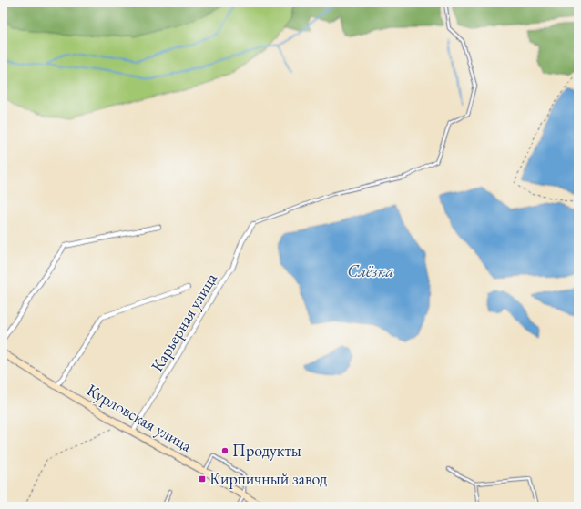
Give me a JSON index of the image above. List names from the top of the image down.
{
  "streets": {
    "main road": ["Курловская улица"],
    "street": ["Карьерная улица"]
  },
  "crossings": [
    ["Карьерная улица", "Курловская улица"]
  ],
  "water": ["Слёзка"],
  "places": {
    "other": ["Продукты"],
    "transit": ["Кирпичный завод"]
  }
}
